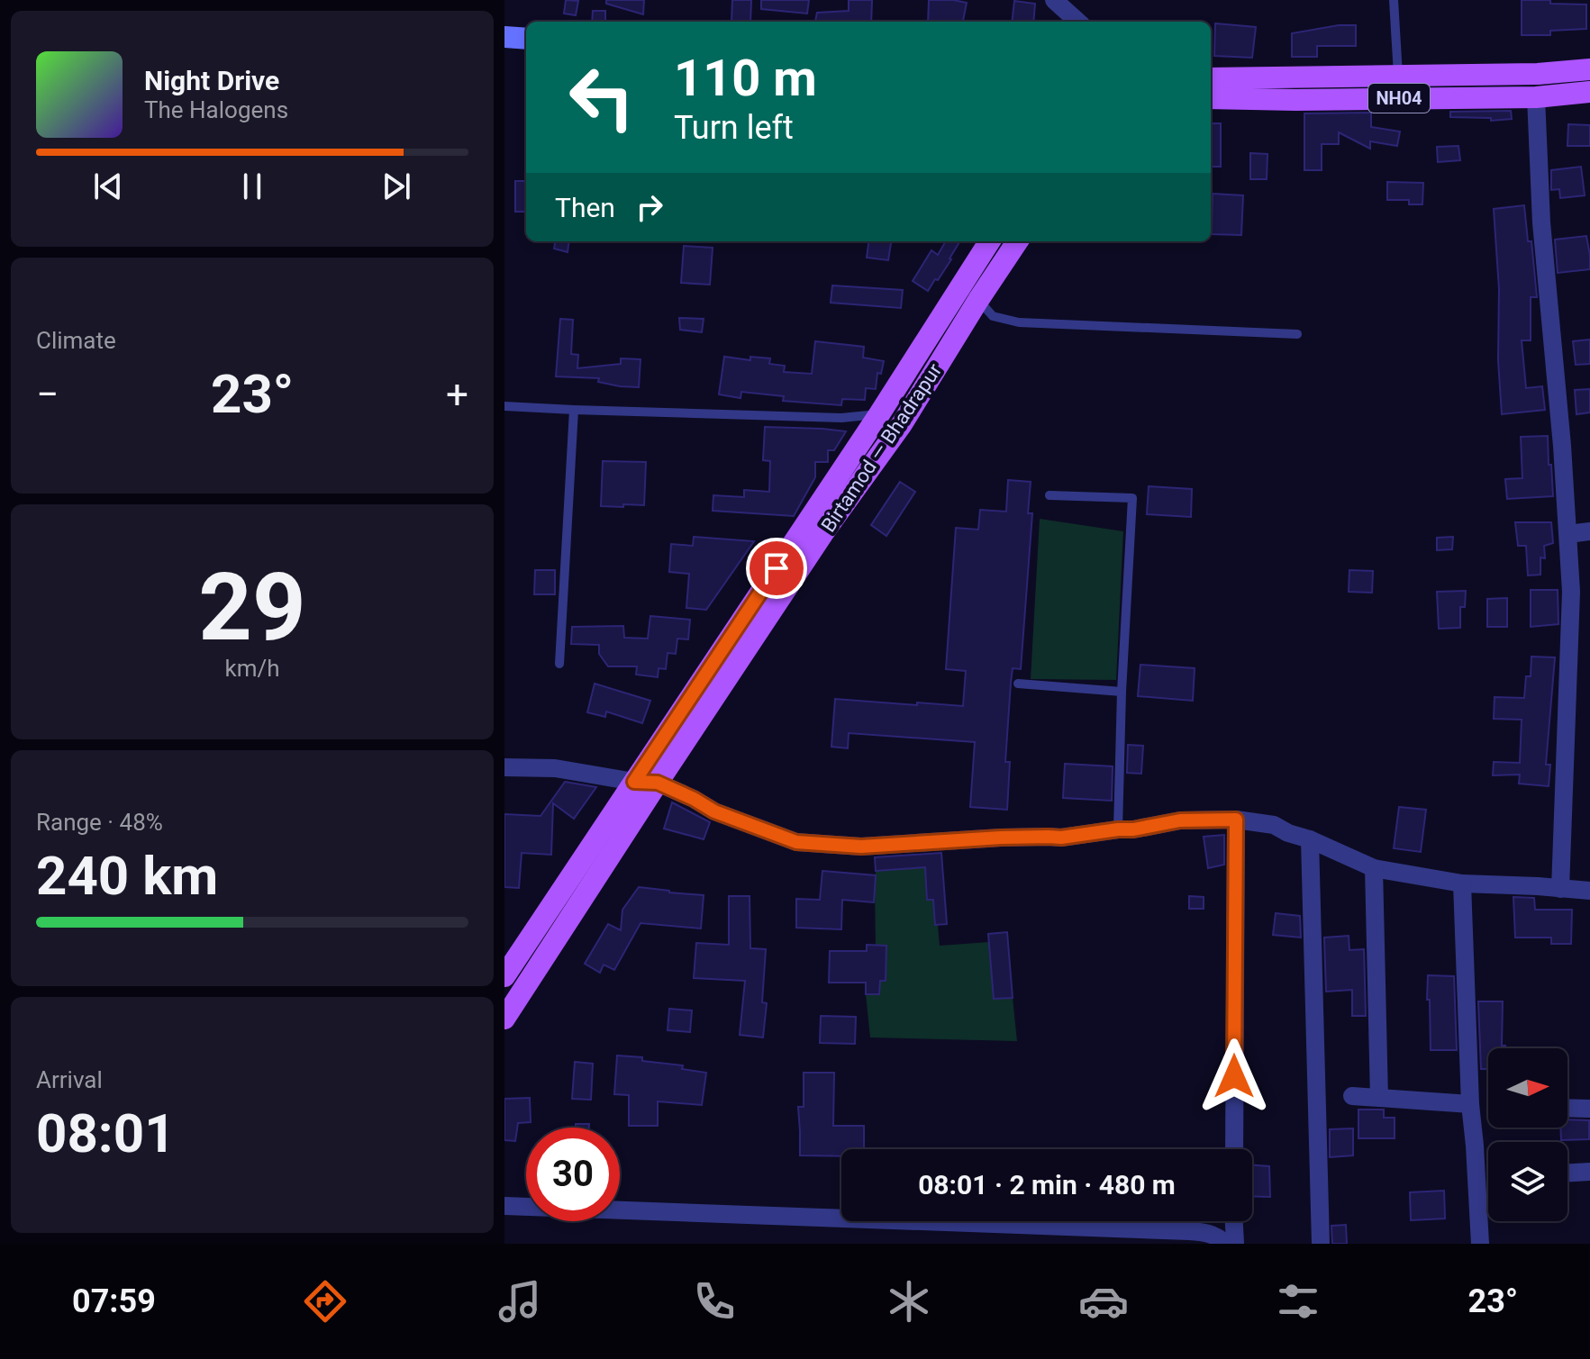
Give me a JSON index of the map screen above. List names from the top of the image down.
{
  "streets": {
    "main road": ["NH04", "Birtamod — Bhadrapur"]
  },
  "north": "right",
  "page": {
    "turn": ["110 m", "Turn left"],
    "song": ["Night Drive", "The Halogens"],
    "then": "Then",
    "tile": [
      "Climate",
      ["29", "km/h"],
      ["Range · 48%", "240 km"],
      ["Arrival", "08:01"]
    ],
    "heat": ["−", "23°", "+"],
    "limit": "30",
    "trip": "08:01 · 2 min · 480 m",
    "tabs": ["07:59", "23°"]
  }
}
